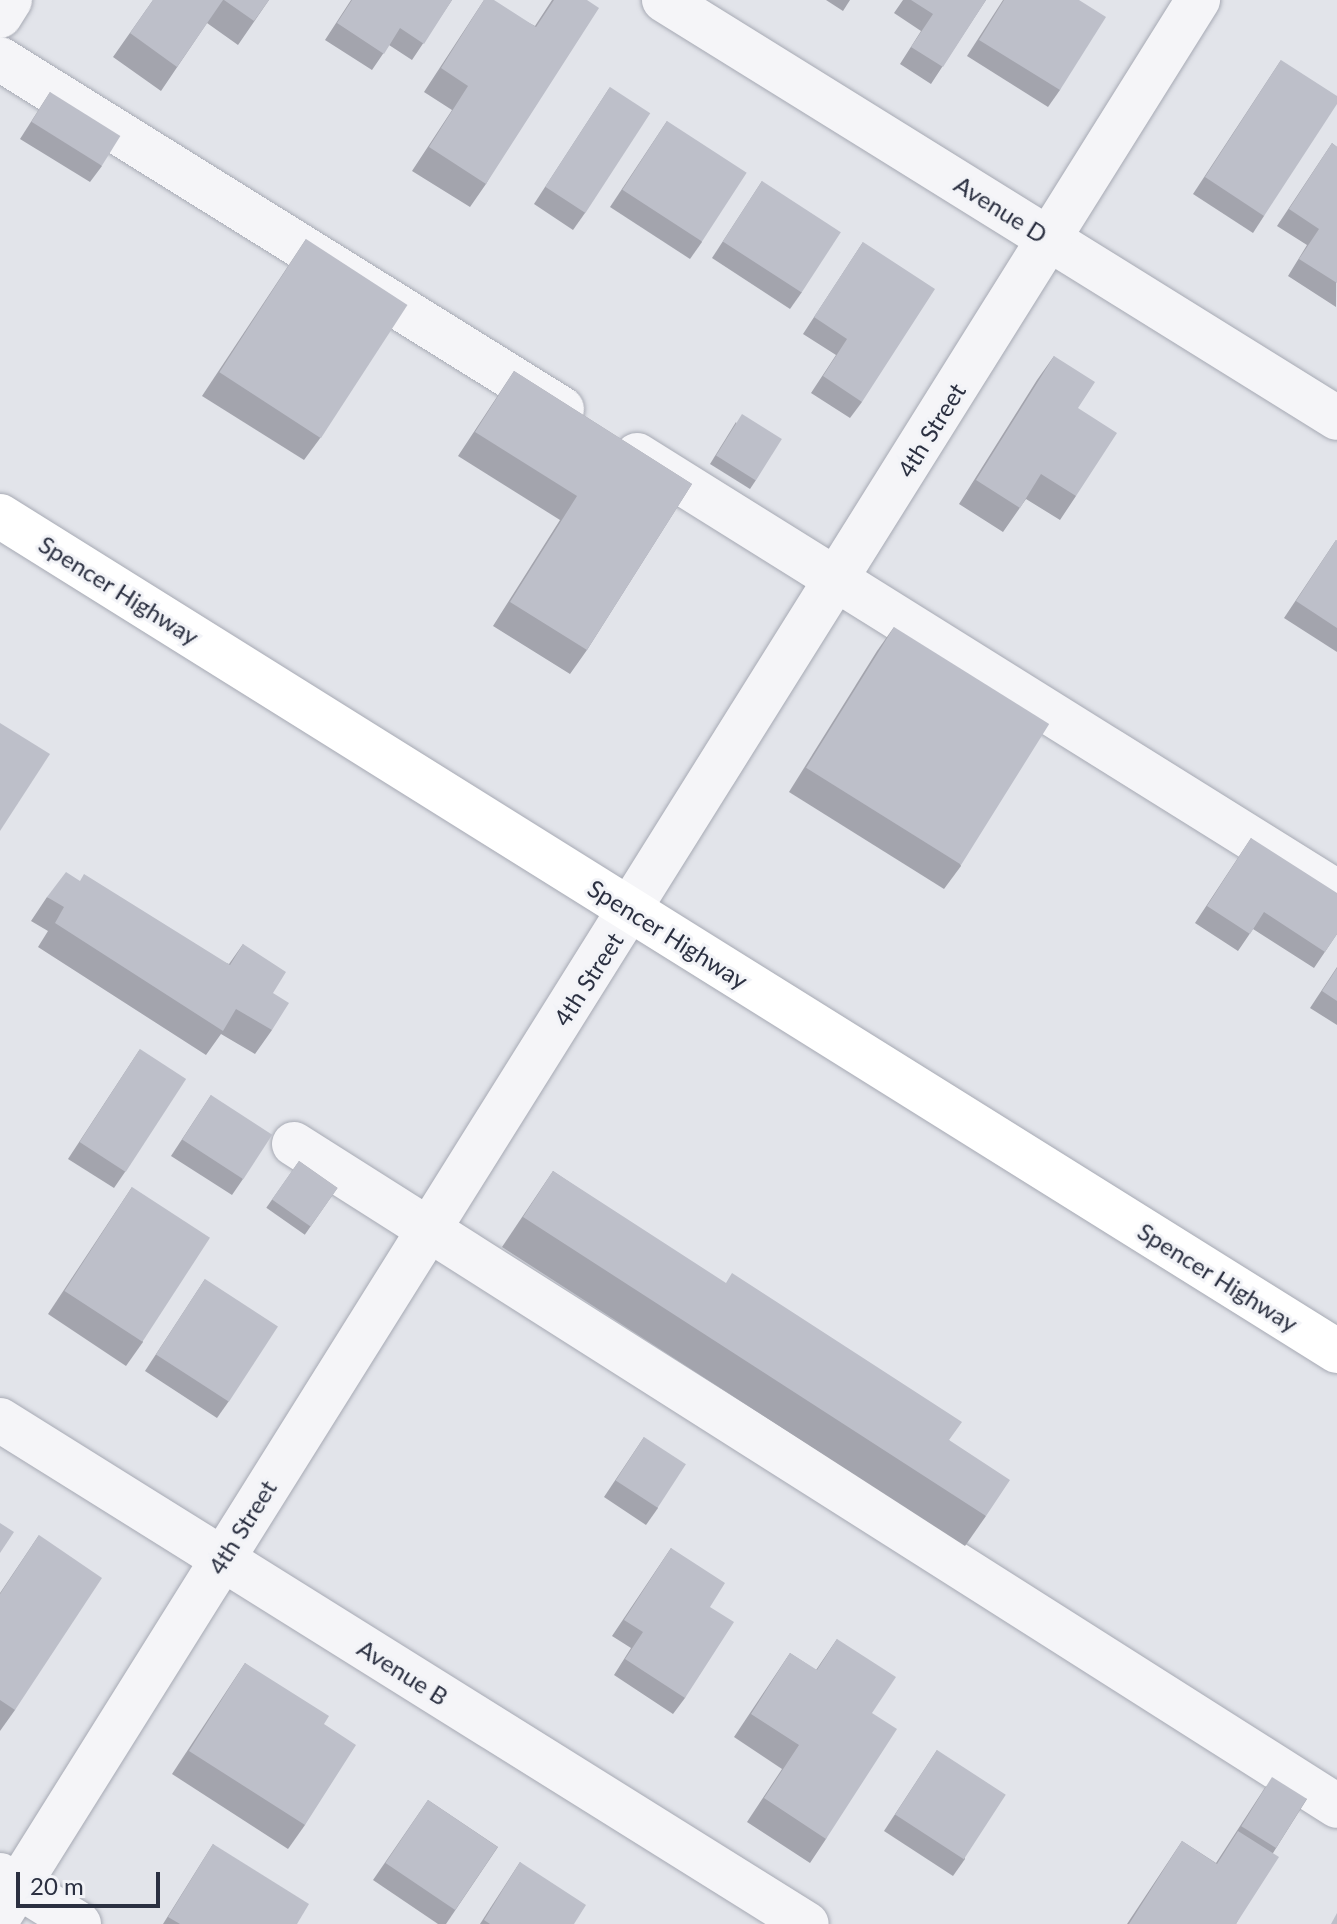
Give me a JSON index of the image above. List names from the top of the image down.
{
  "streets": {
    "main road": ["Spencer Highway"],
    "street": ["Avenue D", "4th Street", "Avenue B"]
  },
  "crossings": [
    ["Avenue D", "4th Street"],
    ["4th Street", "Spencer Highway"],
    ["4th Street", "Avenue B"]
  ],
  "scale_bar": "20 m"
}
